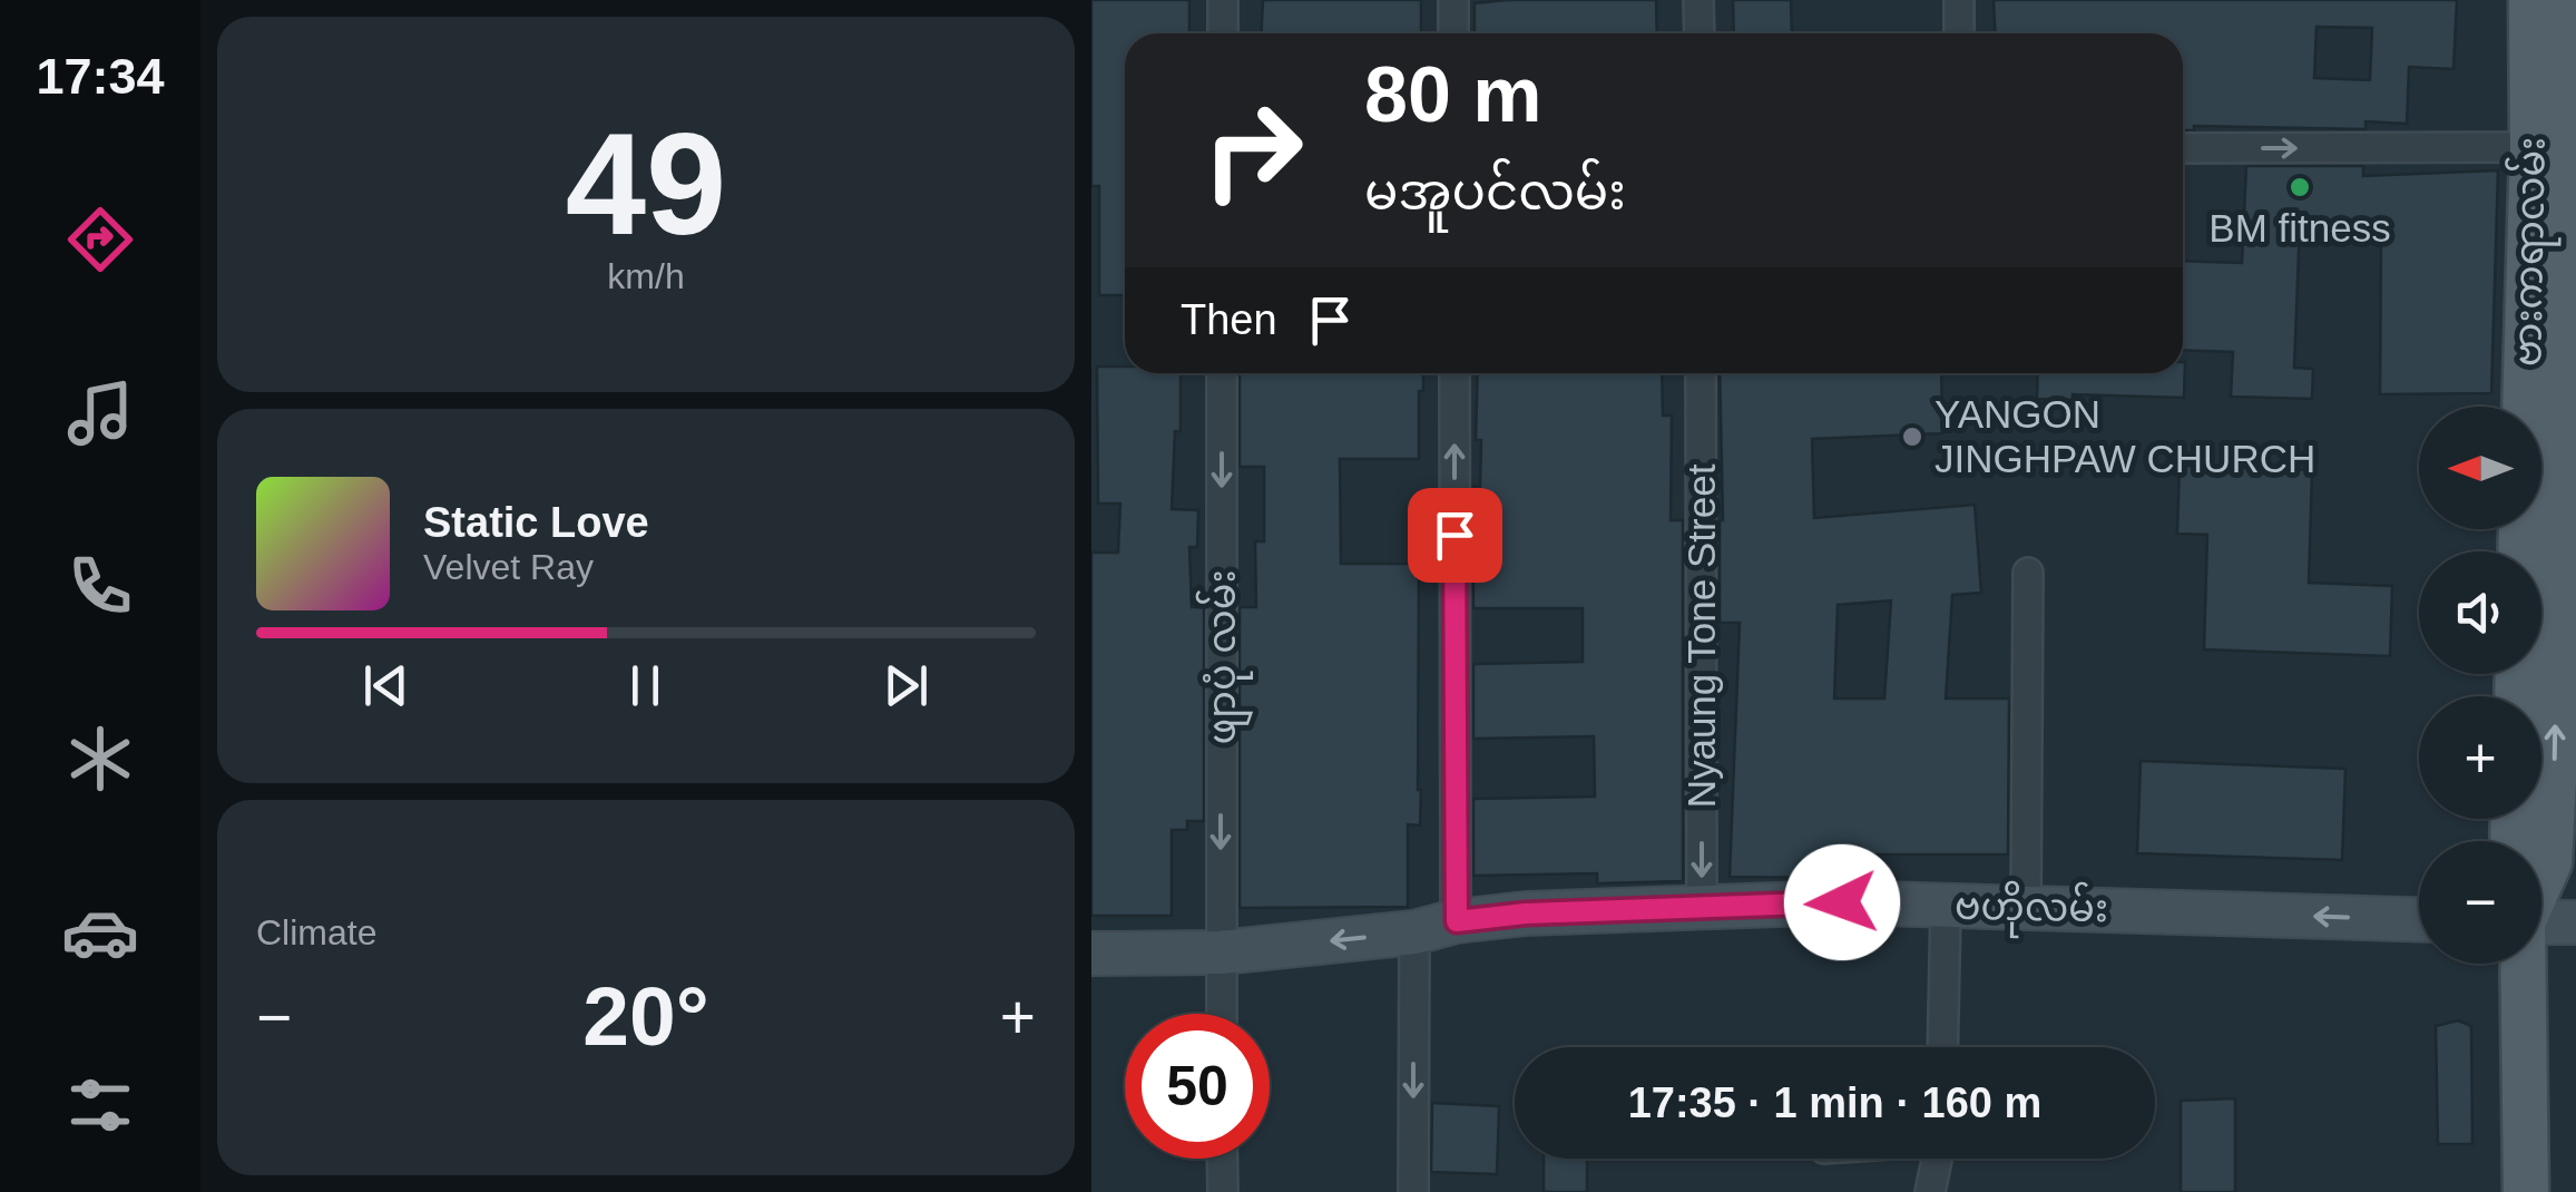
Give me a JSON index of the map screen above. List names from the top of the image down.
{
  "streets": {
    "main road": ["ဗားကရာလမ်း", "ဗဟိုလမ်း"],
    "street": ["Nyaung Tone Street", "ဖျာပုံ လမ်း"]
  },
  "crossings": [
    ["Nyaung Tone Street", "ဗဟိုလမ်း"],
    ["ဖျာပုံ လမ်း", "ဗဟိုလမ်း"]
  ],
  "one_way": ["ဗဟိုလမ်း"],
  "places": ["BM fitness", "YANGON JINGHPAW CHURCH"],
  "north": "left",
  "page": {
    "tabs": "17:34",
    "tile": [
      ["49", "km/h"],
      "Climate"
    ],
    "turn": ["80 m", "မအူပင်လမ်း"],
    "then": "Then",
    "map_buttons": ["+", "−"],
    "song": ["Static Love", "Velvet Ray"],
    "heat": ["−", "20°", "+"],
    "limit": "50",
    "trip": "17:35 · 1 min · 160 m"
  }
}
